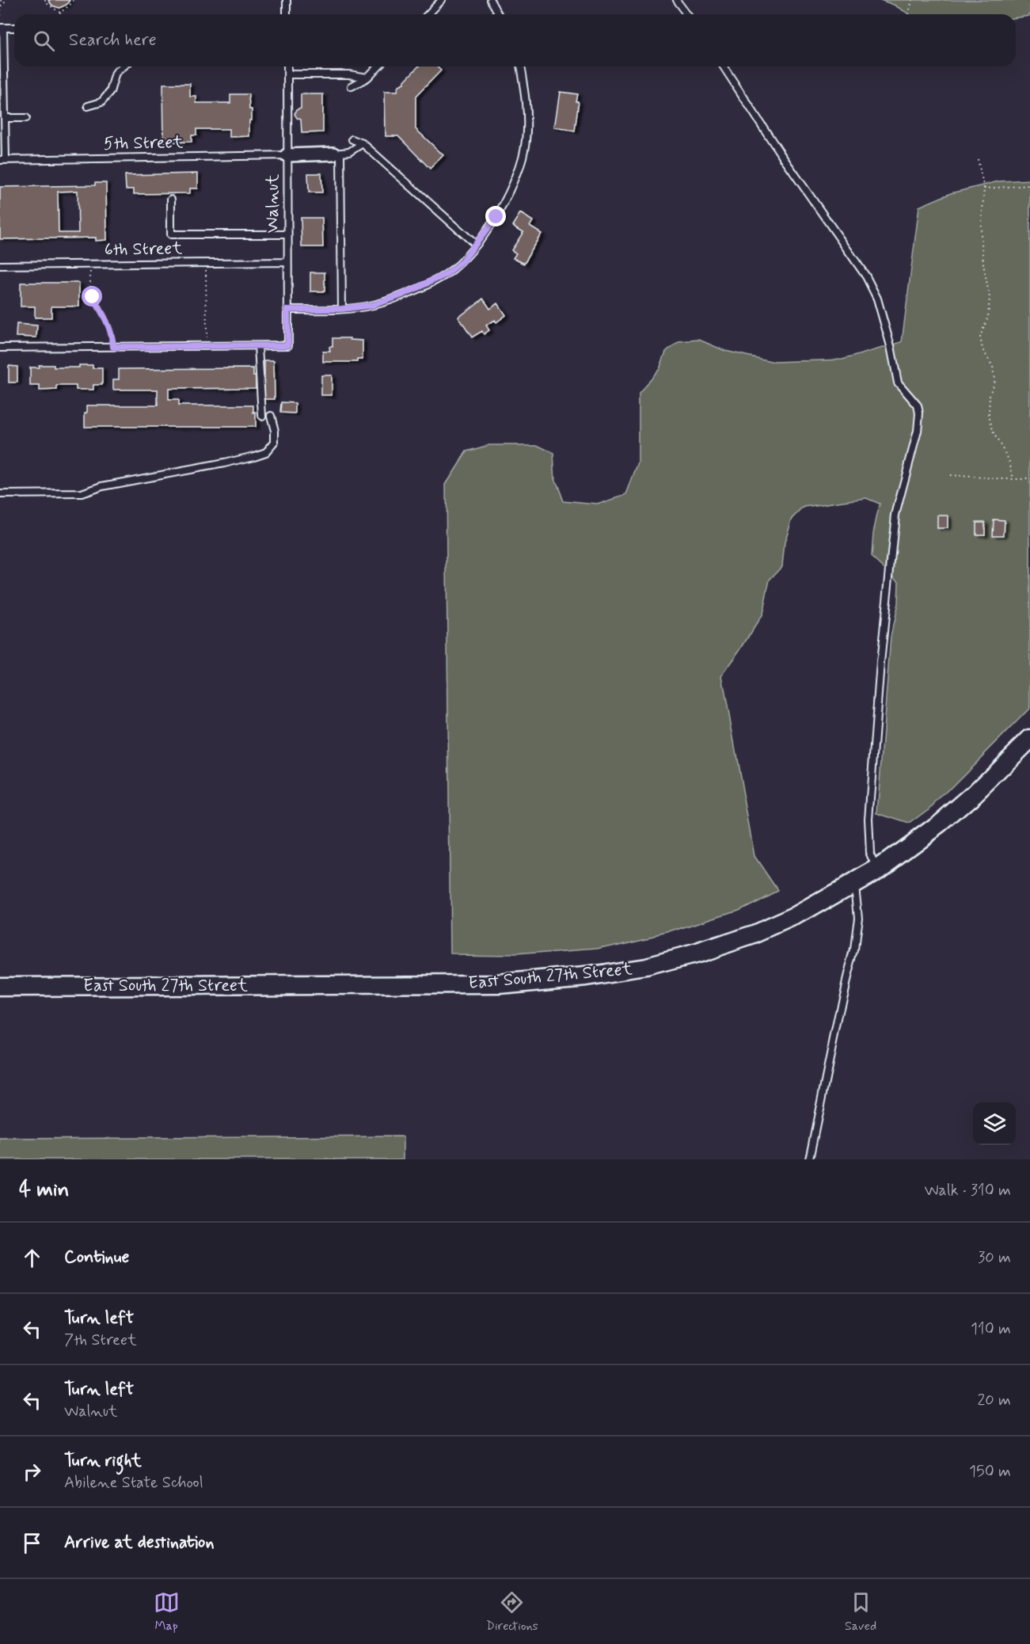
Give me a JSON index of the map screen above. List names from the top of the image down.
{
  "streets": {
    "main road": ["East South 27th Street"],
    "lane": ["5th Street", "Walnut", "6th Street"]
  },
  "crossings": [
    ["5th Street", "Walnut"],
    ["Walnut", "6th Street"]
  ],
  "page": {
    "search": "Search here",
    "heading": ["4 min", "Walk · 310 m"],
    "list": [
      ["Continue", "30 m"],
      ["Turn left", "7th Street", "110 m"],
      ["Turn left", "Walnut", "20 m"],
      ["Turn right", "Abilene State School", "150 m"],
      "Arrive at destination"
    ],
    "nav": ["Map", "Directions", "Saved"]
  }
}
